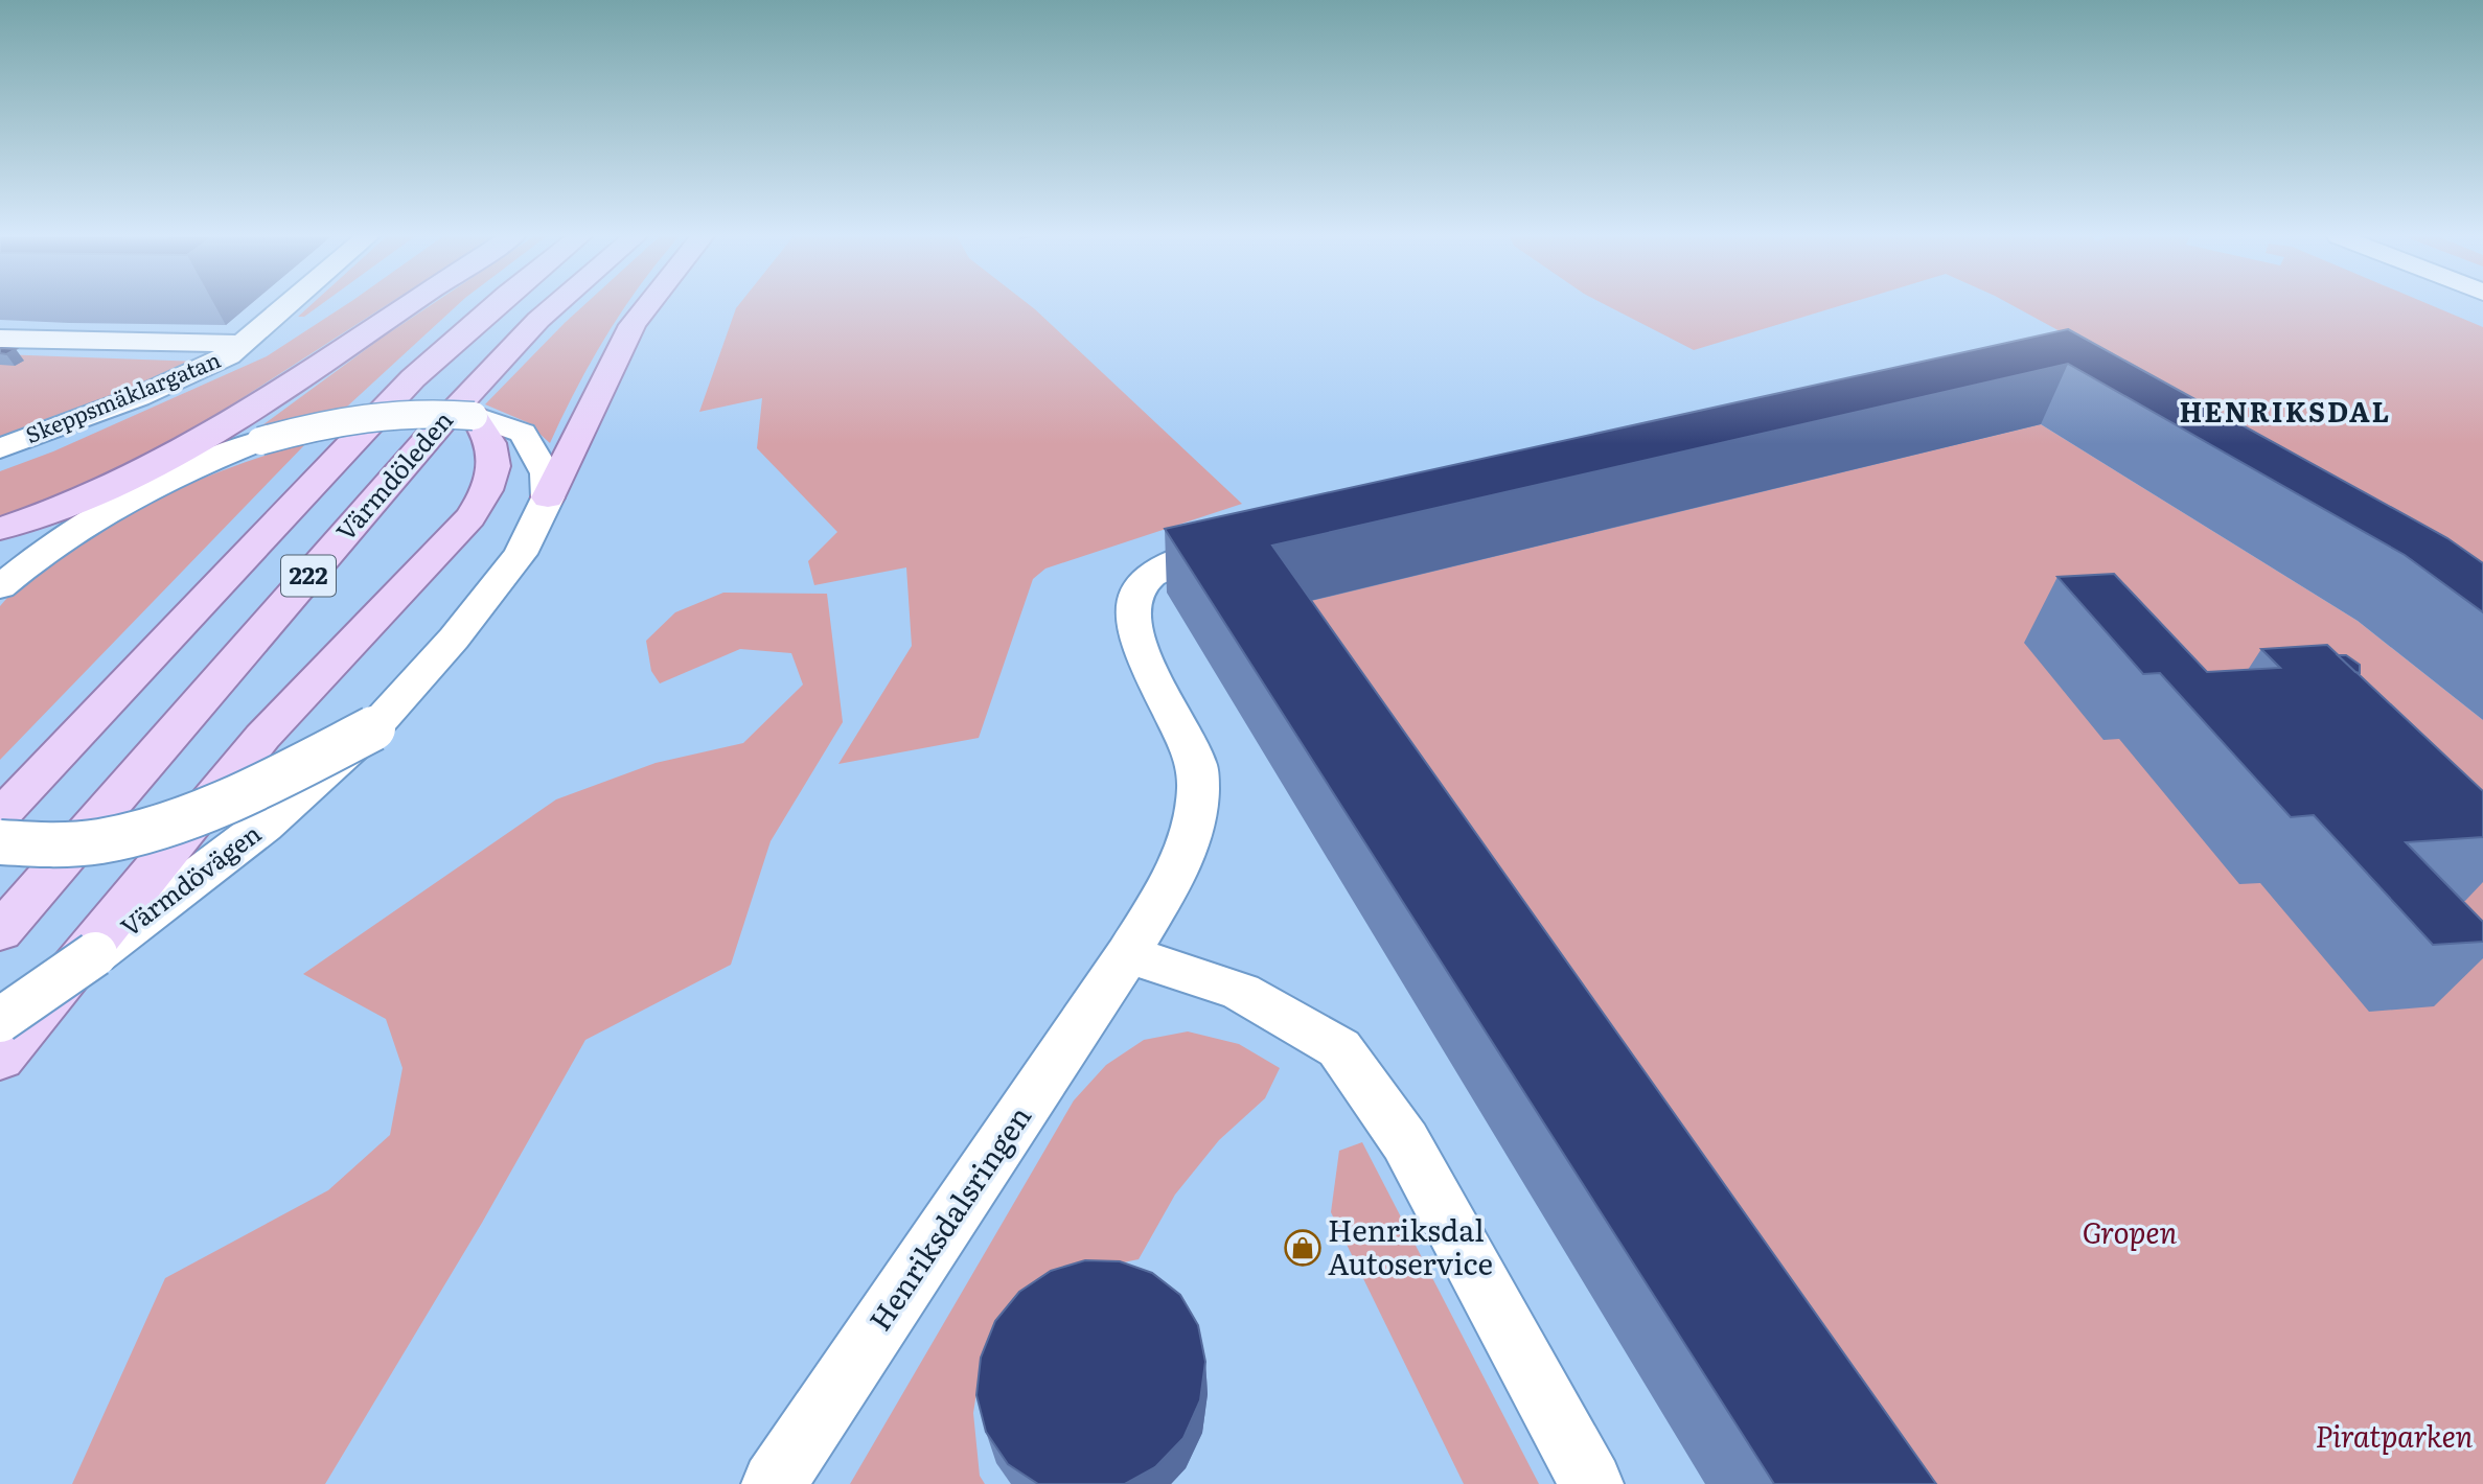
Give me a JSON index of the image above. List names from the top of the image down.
{
  "streets": {
    "main road": ["Värmdöleden", "222"],
    "street": ["Skeppsmäklargatan", "Värmdövägen", "Henriksdalsringen"]
  },
  "districts": ["HENRIKSDAL"],
  "parks": ["Gropen", "Piratparken"],
  "places": {
    "shop": ["Henriksdal Autoservice"]
  }
}
